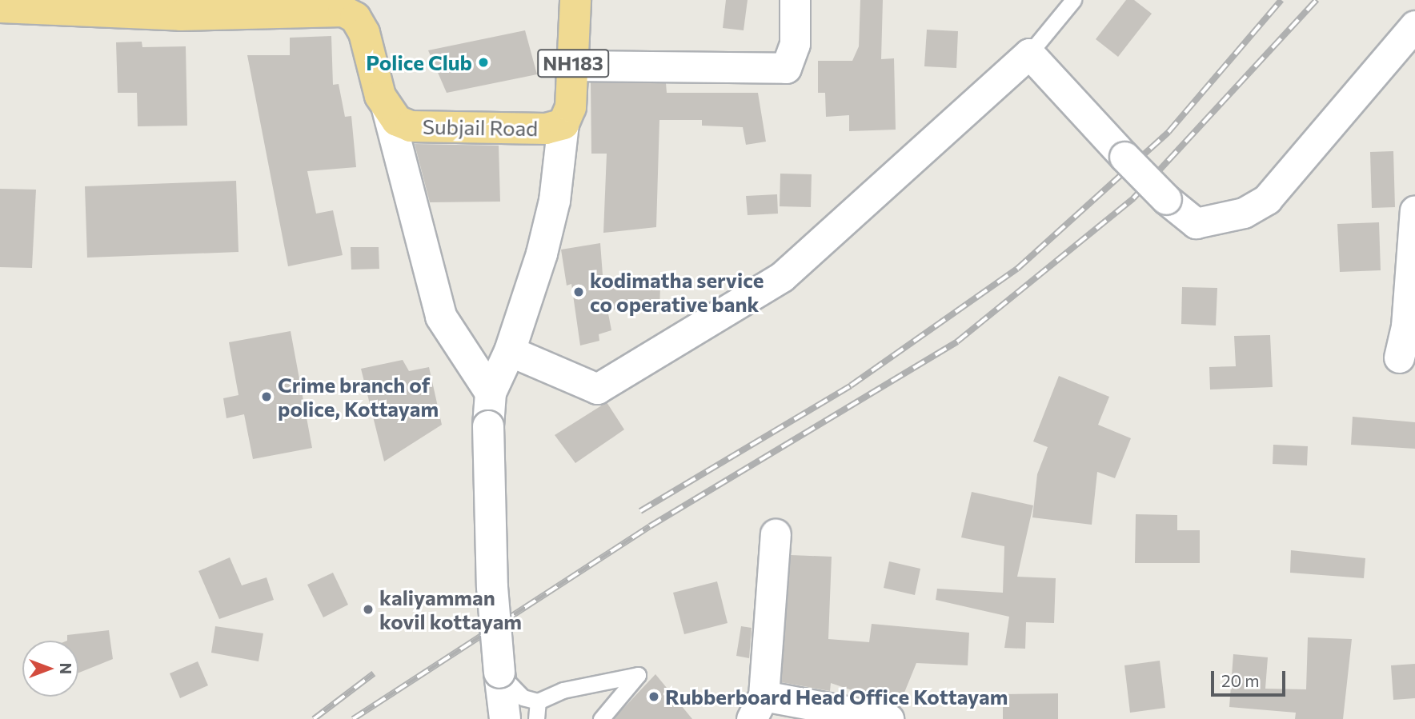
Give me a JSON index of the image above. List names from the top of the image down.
{
  "streets": {
    "highway": ["NH183", "Subjail Road"]
  },
  "crossings": [
    ["NH183", "Subjail Road"]
  ],
  "places": [
    "Police Club",
    "kodimatha service co operative bank",
    "Crime branch of police, Kottayam",
    "kaliyamman kovil kottayam",
    "Rubberboard Head Office Kottayam"
  ],
  "scale_bar": "20 m",
  "north": "right"
}
